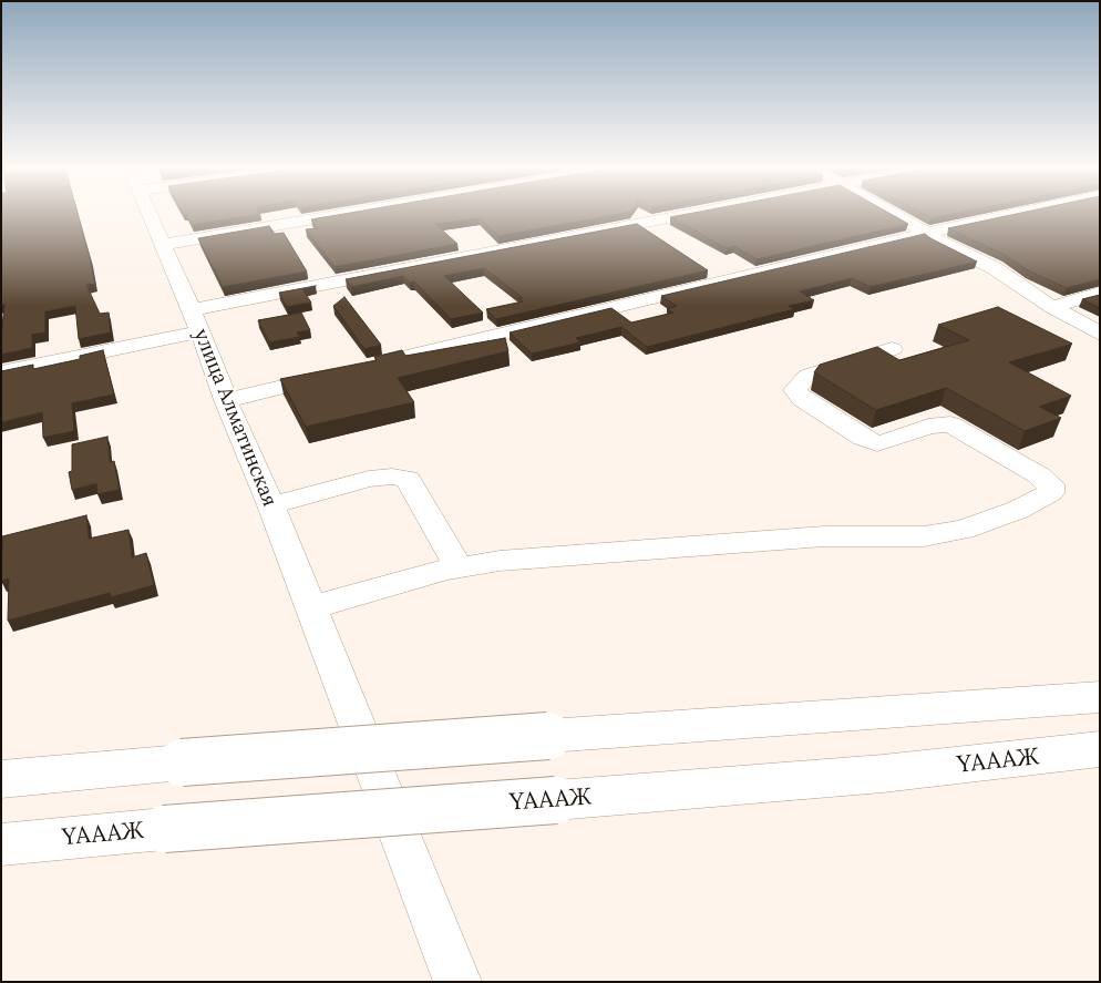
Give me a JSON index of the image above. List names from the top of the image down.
{
  "streets": {
    "highway": ["ҮАААЖ"],
    "street": ["улица Алматинская"]
  }
}
